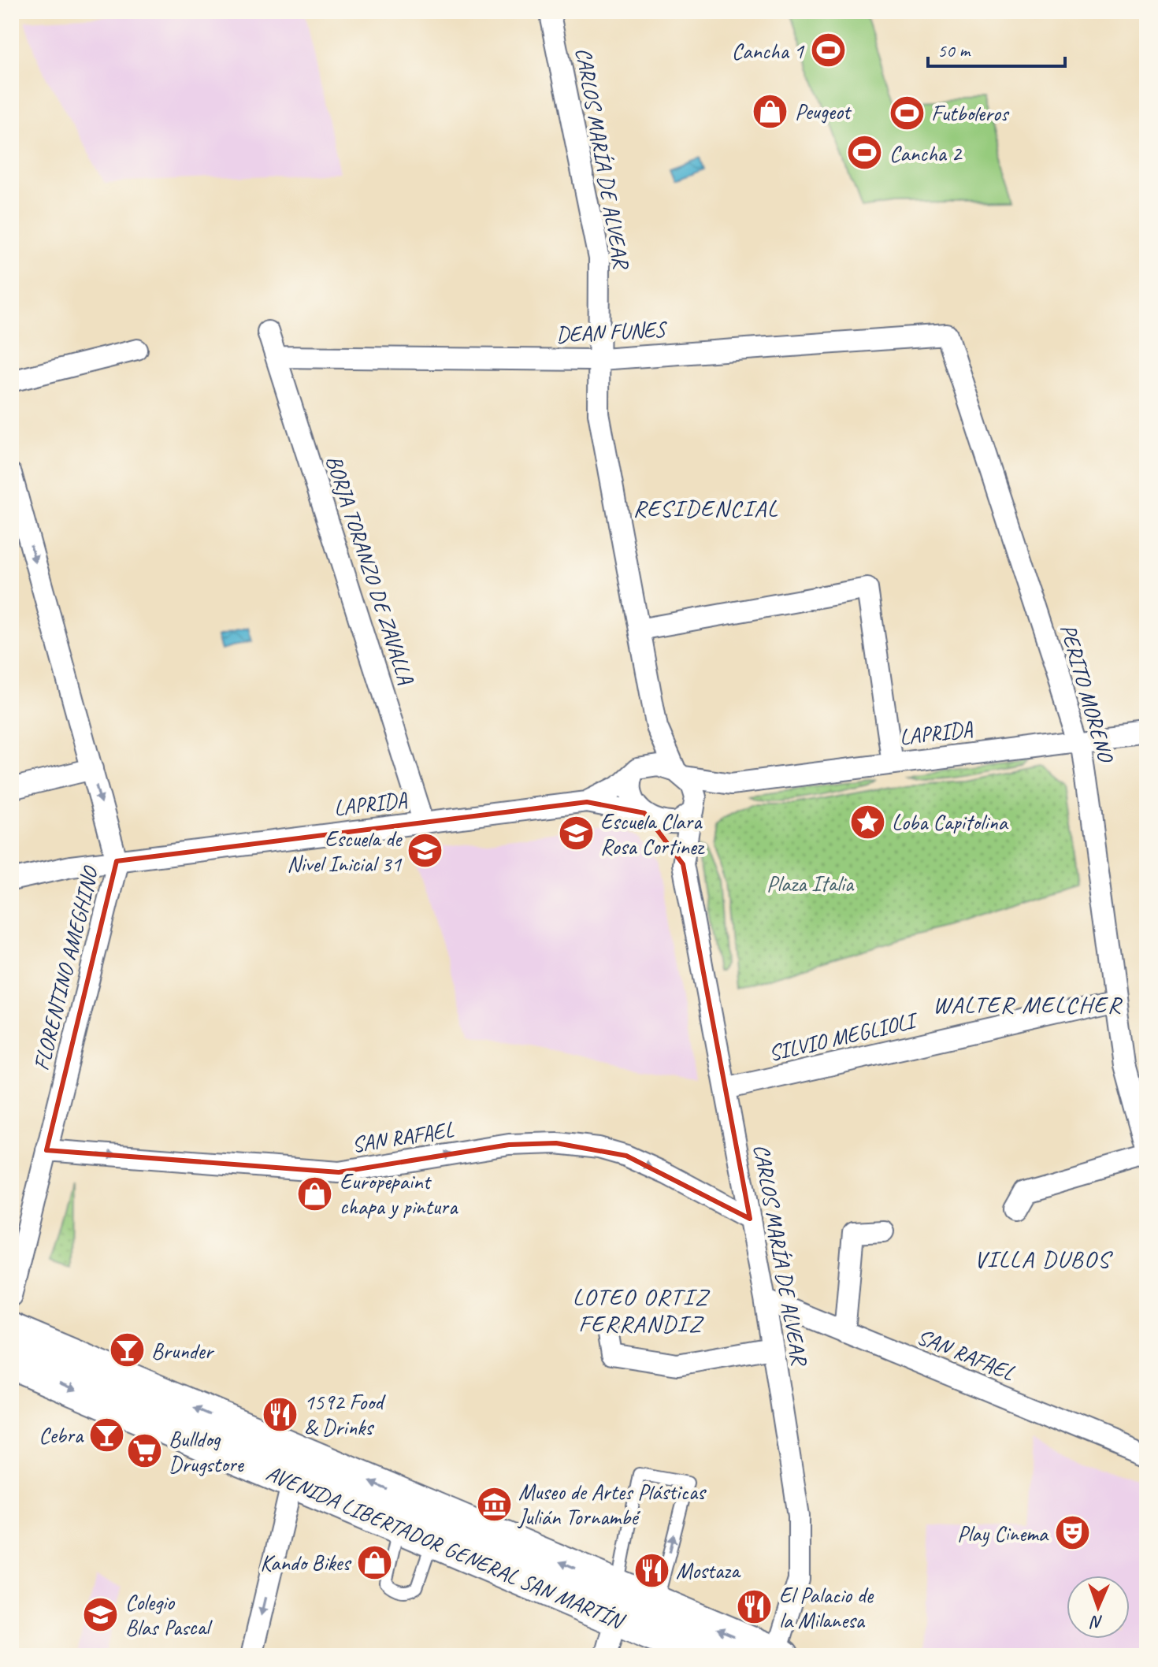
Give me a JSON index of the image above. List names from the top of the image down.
{
  "streets": {
    "main road": ["AVENIDA LIBERTADOR GENERAL SAN MARTÍN"],
    "street": [
      "CARLOS MARÍA DE ALVEAR",
      "DEAN FUNES",
      "BORJA TORANZO DE ZAVALLA",
      "PERITO MORENO",
      "LAPRIDA",
      "FLORENTINO AMEGHINO",
      "SILVIO MEGLIOLI",
      "SAN RAFAEL"
    ]
  },
  "crossings": [
    ["CARLOS MARÍA DE ALVEAR", "DEAN FUNES"],
    ["CARLOS MARÍA DE ALVEAR", "LAPRIDA"],
    ["CARLOS MARÍA DE ALVEAR", "SILVIO MEGLIOLI"],
    ["CARLOS MARÍA DE ALVEAR", "SAN RAFAEL"],
    ["CARLOS MARÍA DE ALVEAR", "AVENIDA LIBERTADOR GENERAL SAN MARTÍN"],
    ["DEAN FUNES", "BORJA TORANZO DE ZAVALLA"],
    ["DEAN FUNES", "PERITO MORENO"],
    ["BORJA TORANZO DE ZAVALLA", "LAPRIDA"],
    ["PERITO MORENO", "LAPRIDA"],
    ["PERITO MORENO", "SILVIO MEGLIOLI"],
    ["LAPRIDA", "FLORENTINO AMEGHINO"],
    ["FLORENTINO AMEGHINO", "SAN RAFAEL"]
  ],
  "one_way": ["FLORENTINO AMEGHINO", "SAN RAFAEL"],
  "districts": [
    "RESIDENCIAL",
    "WALTER MELCHER",
    "VILLA DUBOS",
    "LOTEO ORTIZ FERRANDIZ"
  ],
  "parks": ["Plaza Italia"],
  "places": {
    "sports": ["Cancha 1", "Futboleros", "Cancha 2"],
    "shop": ["Peugeot", "Europepaint chapa y pintura", "Kando Bikes"],
    "place": ["Loba Capitolina"],
    "school or university": ["Escuela Clara Rosa Cortinez", "Escuela de Nivel Inicial 31", "Colegio Blas Pascal"],
    "bar": ["Brunder", "Cebra"],
    "restaurant": ["1592 Food & Drinks", "Mostaza", "El Palacio de la Milanesa"],
    "supermarket": ["Bulldog Drugstore"],
    "museum": ["Museo de Artes Plásticas Julián Tornambé"],
    "theatre": ["Play Cinema"]
  },
  "scale_bar": "50 m",
  "north": "bottom"
}
